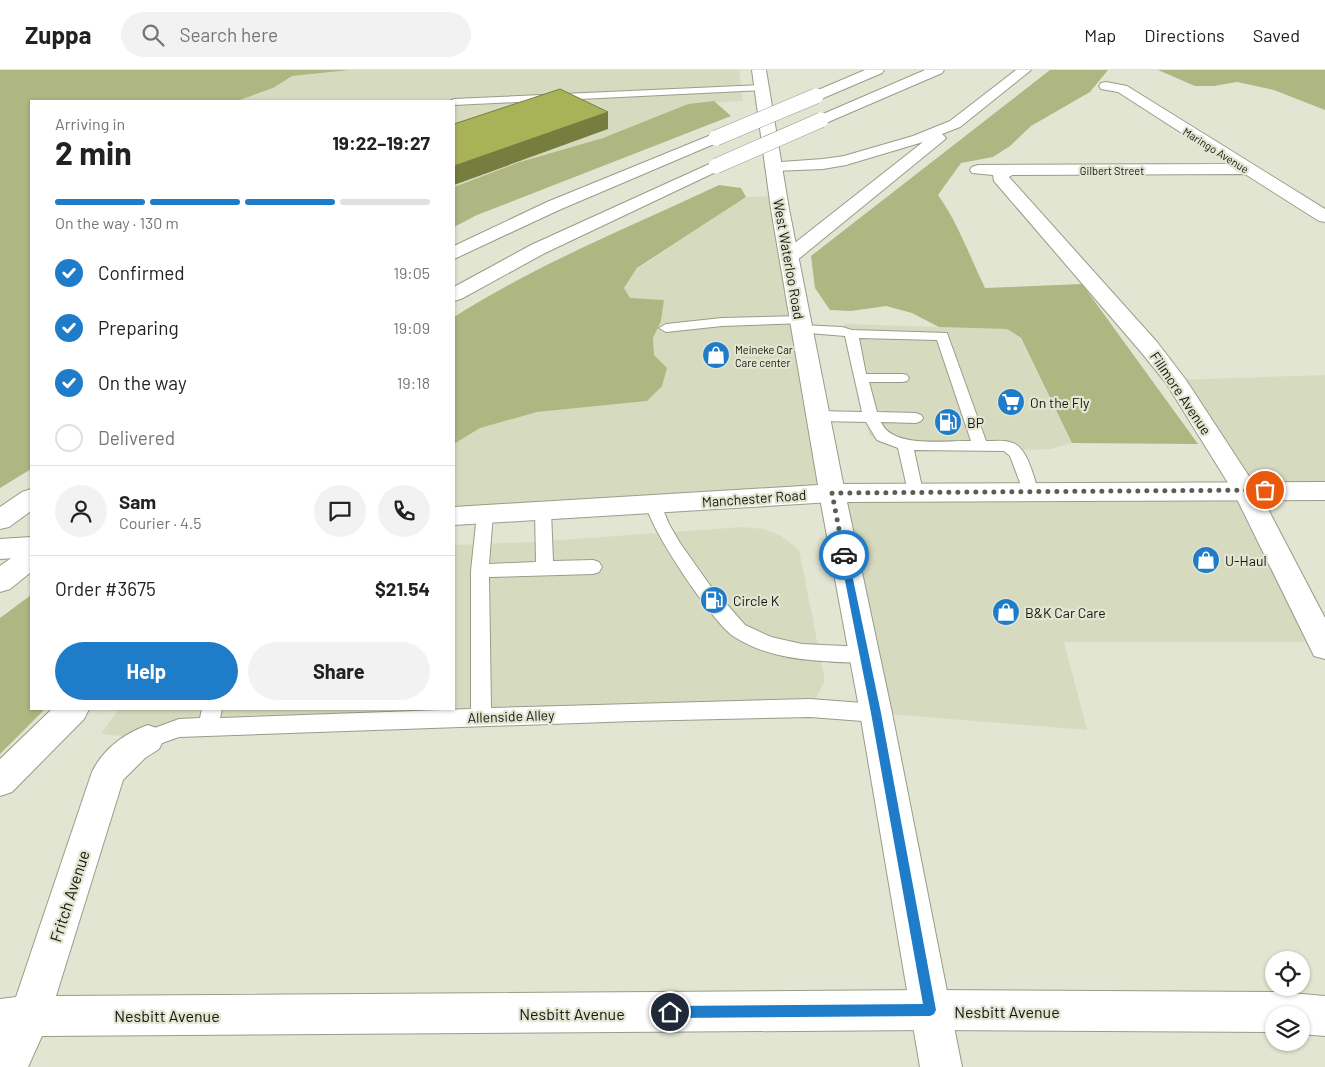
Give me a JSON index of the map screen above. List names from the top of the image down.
{
  "streets": {
    "main road": [
      "Maringo Avenue",
      "Gilbert Street",
      "West Waterloo Road",
      "Fillmore Avenue",
      "Manchester Road",
      "Fritch Avenue",
      "Nesbitt Avenue"
    ],
    "lane": ["Allenside Alley"]
  },
  "crossings": [
    ["Maringo Avenue", "Gilbert Street"],
    ["Gilbert Street", "Fillmore Avenue"],
    ["West Waterloo Road", "Manchester Road"],
    ["West Waterloo Road", "Allenside Alley"],
    ["West Waterloo Road", "Nesbitt Avenue"],
    ["Fillmore Avenue", "Manchester Road"],
    ["Allenside Alley", "Fritch Avenue"],
    ["Fritch Avenue", "Nesbitt Avenue"]
  ],
  "places": {
    "shop": ["Meineke Car Care center", "U-Haul", "B&K Car Care"],
    "supermarket": ["On the Fly"],
    "fuel station": ["BP", "Circle K"]
  },
  "page": {
    "header": "Zuppa",
    "search": "Search here",
    "nav": ["Map", "Directions", "Saved"],
    "heading": ["2 min", "Arriving in", "19:22–19:27"],
    "panel": [
      "Sam",
      "Courier · 4.5",
      "Order #3675",
      "$21.54"
    ],
    "bar": "On the way · 130 m",
    "list": [
      ["Confirmed", "19:05"],
      ["Preparing", "19:09"],
      ["On the way", "19:18"],
      "Delivered"
    ],
    "buttons": ["Help", "Share"]
  }
}
